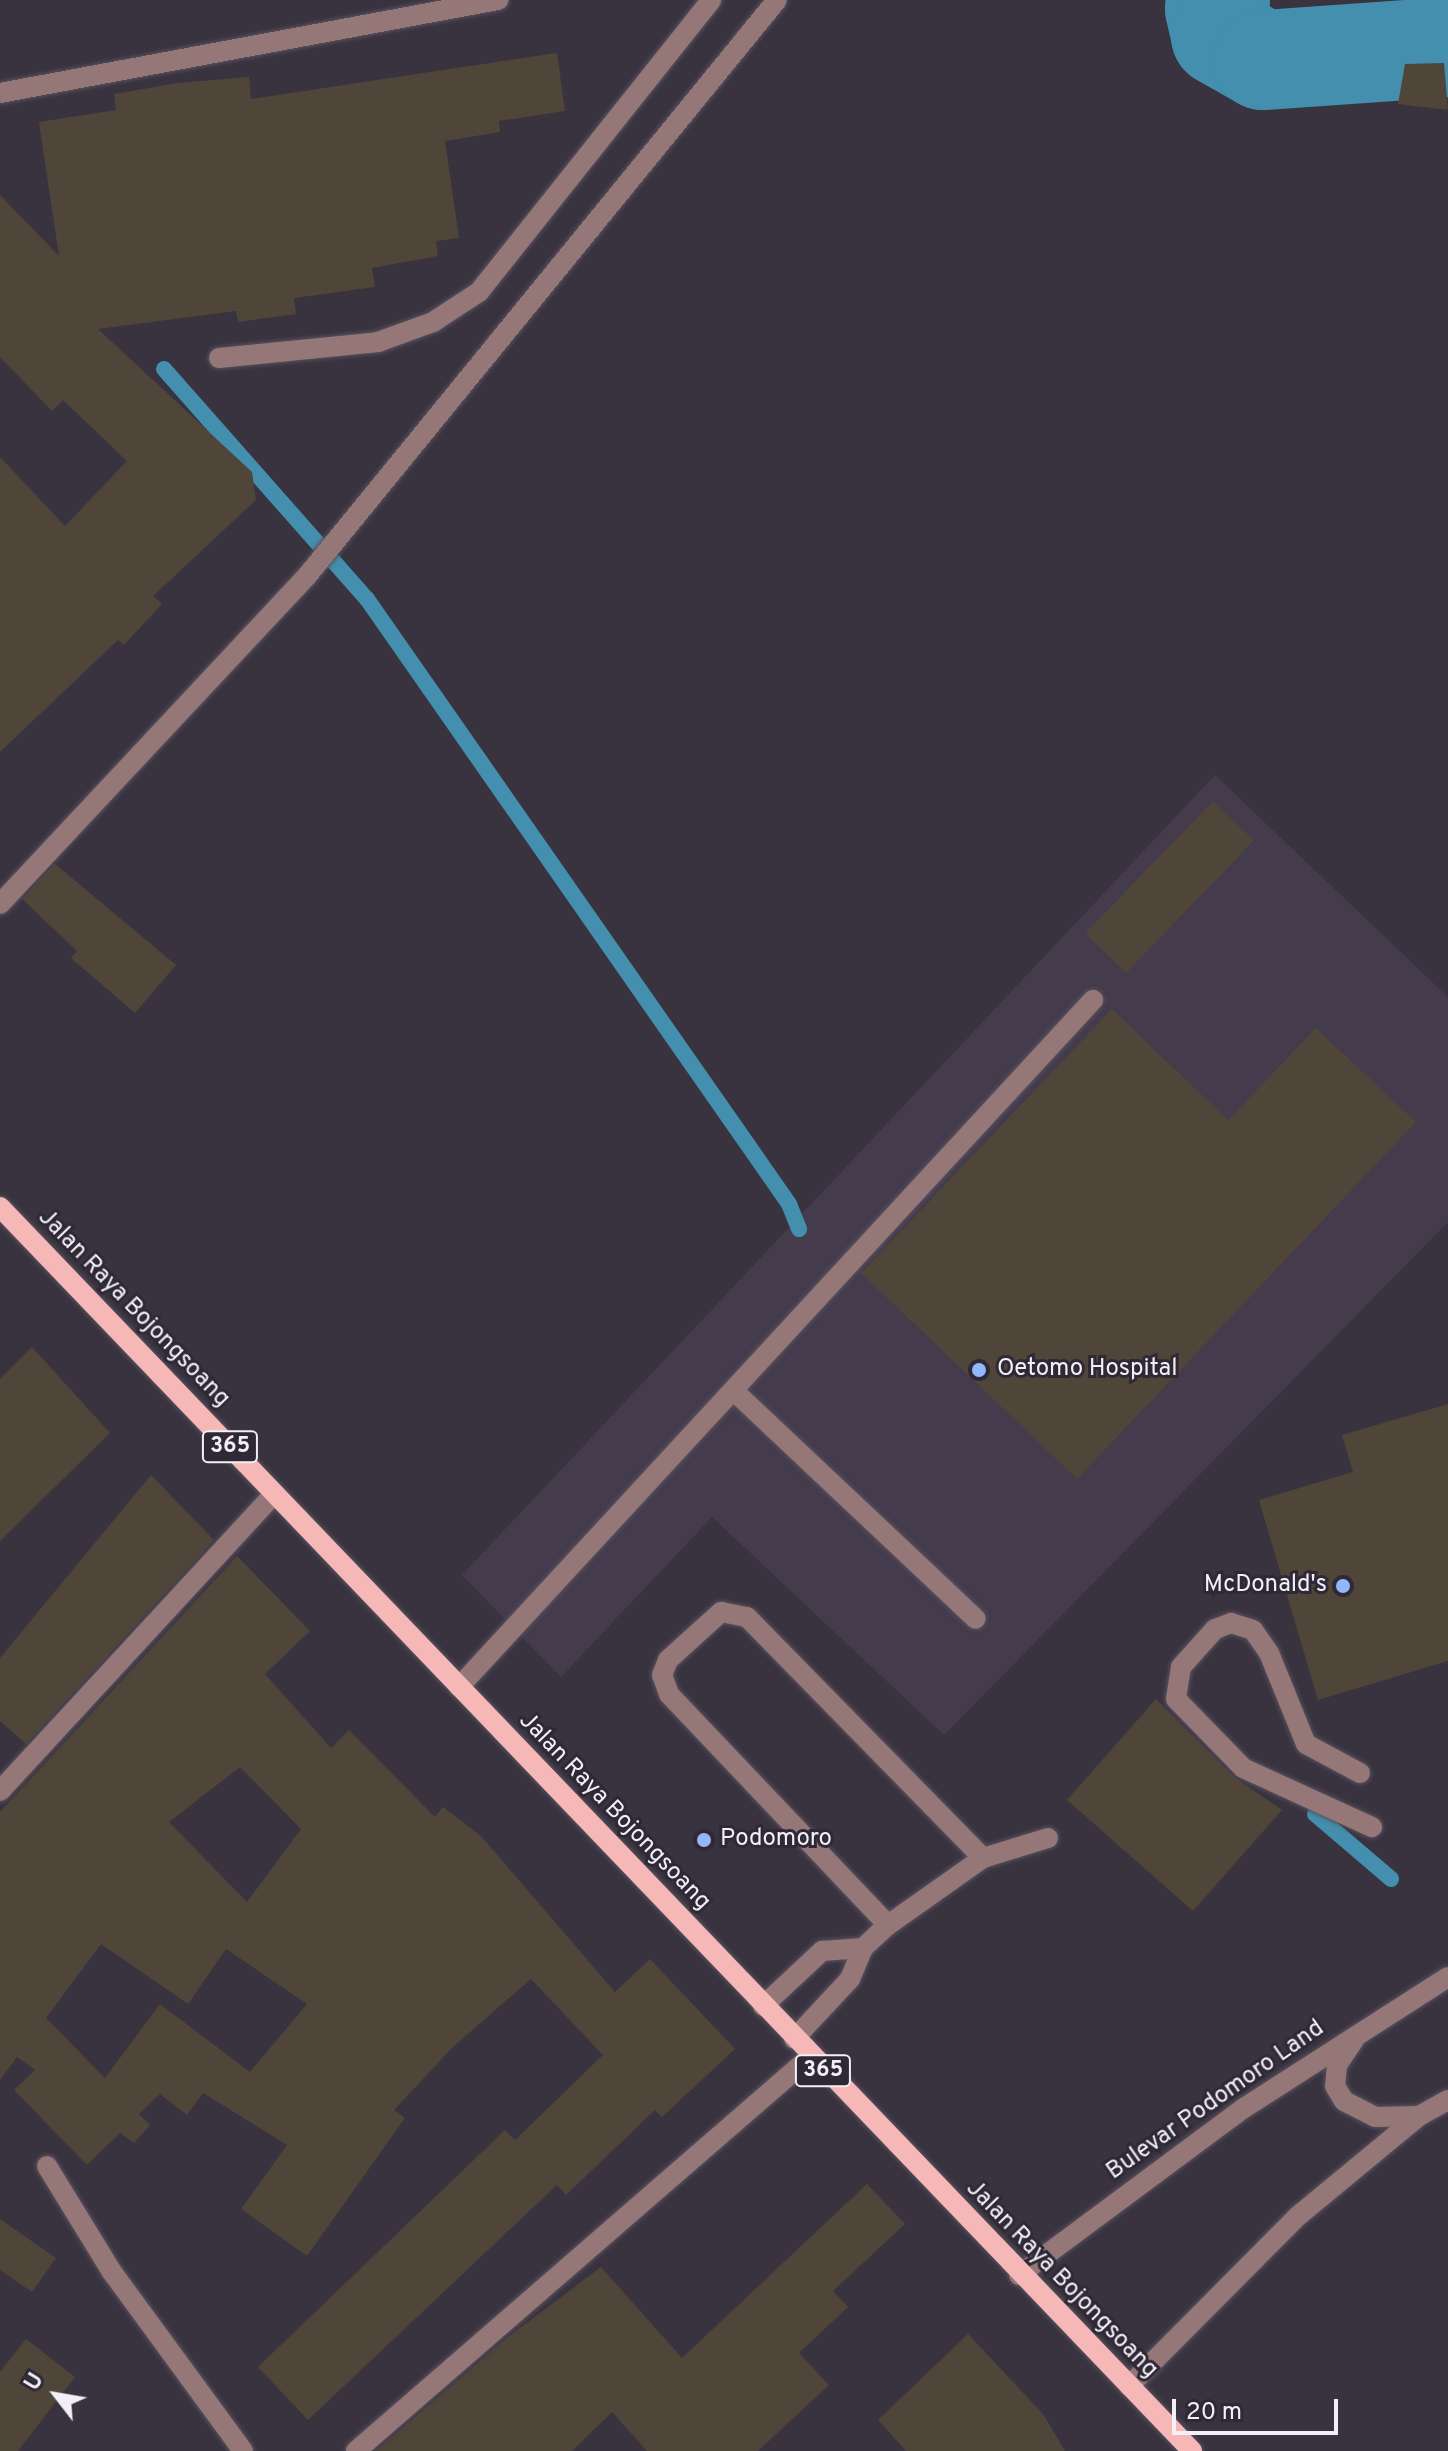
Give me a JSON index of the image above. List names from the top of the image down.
{
  "streets": {
    "main road": ["Jalan Raya Bojongsoang", "365"],
    "street": ["Bulevar Podomoro Land"]
  },
  "crossings": [
    ["Jalan Raya Bojongsoang", "Bulevar Podomoro Land"]
  ],
  "places": ["Oetomo Hospital", "McDonald's", "Podomoro"],
  "scale_bar": "20 m",
  "north": "top left"
}
